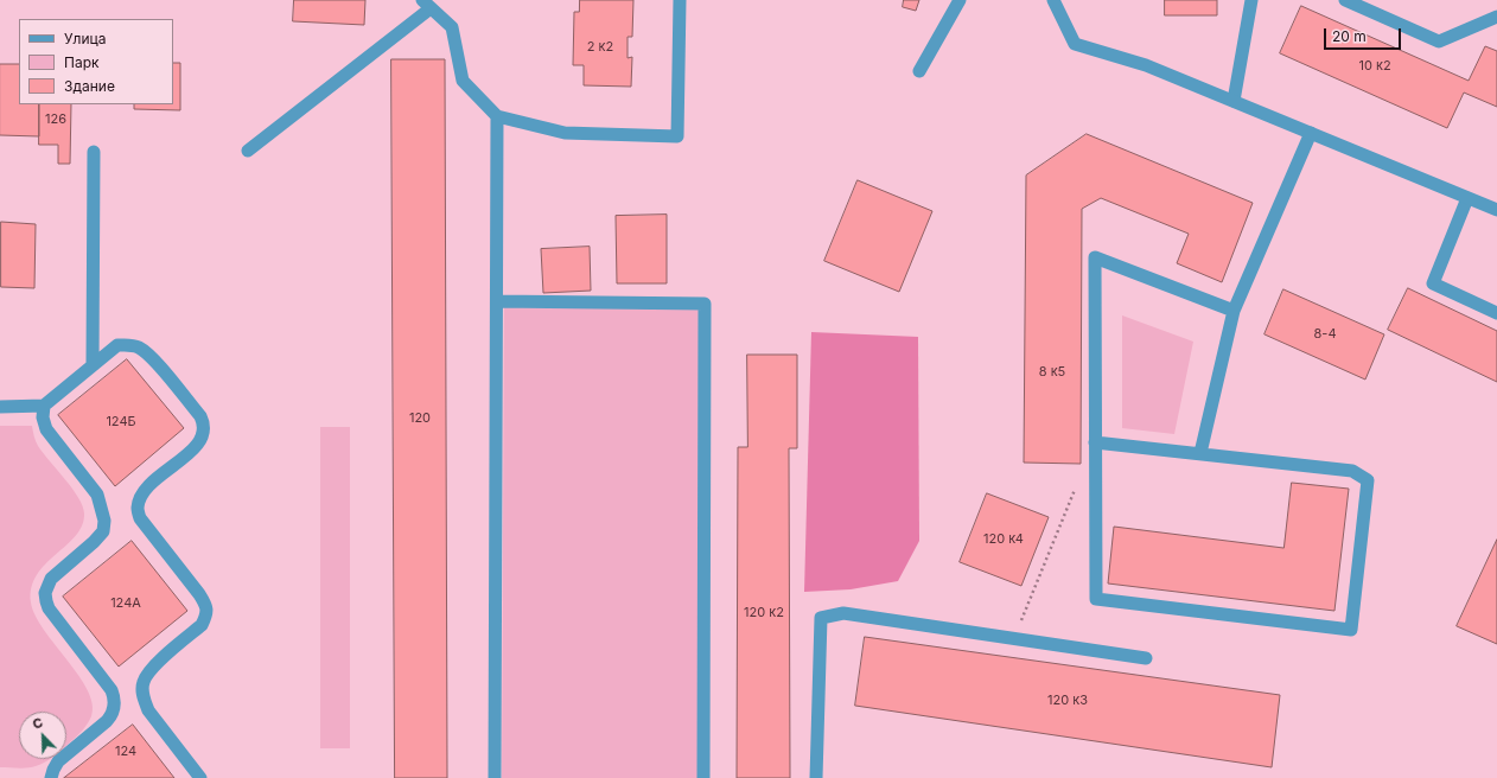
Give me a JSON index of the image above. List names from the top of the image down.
{
  "house_numbers": [
    "2 к2",
    "10 к2",
    "126",
    "8-4",
    "8 к5",
    "120",
    "124Б",
    "120 к4",
    "124А",
    "120 к2",
    "120 к3",
    "124"
  ],
  "legend": ["Улица", "Парк", "Здание"],
  "scale_bar": "20 m",
  "north": "top left"
}
